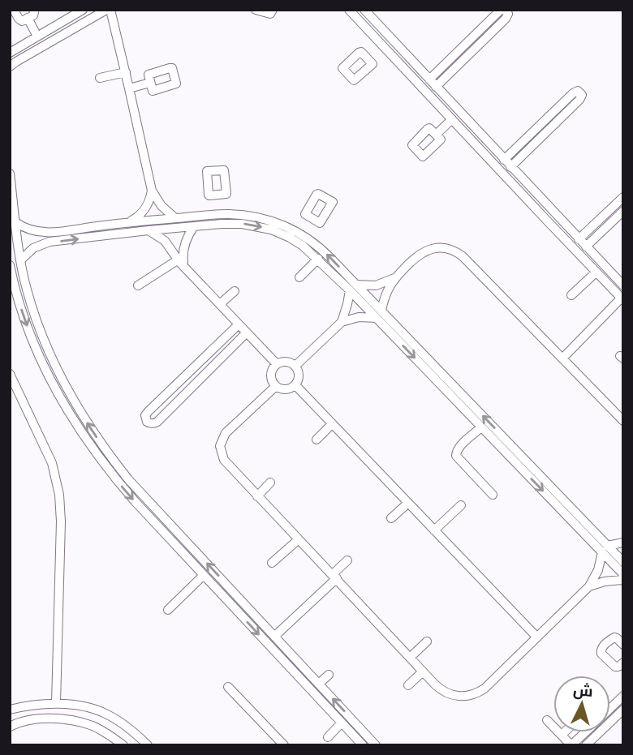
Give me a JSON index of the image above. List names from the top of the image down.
{
  "north": "top"
}
